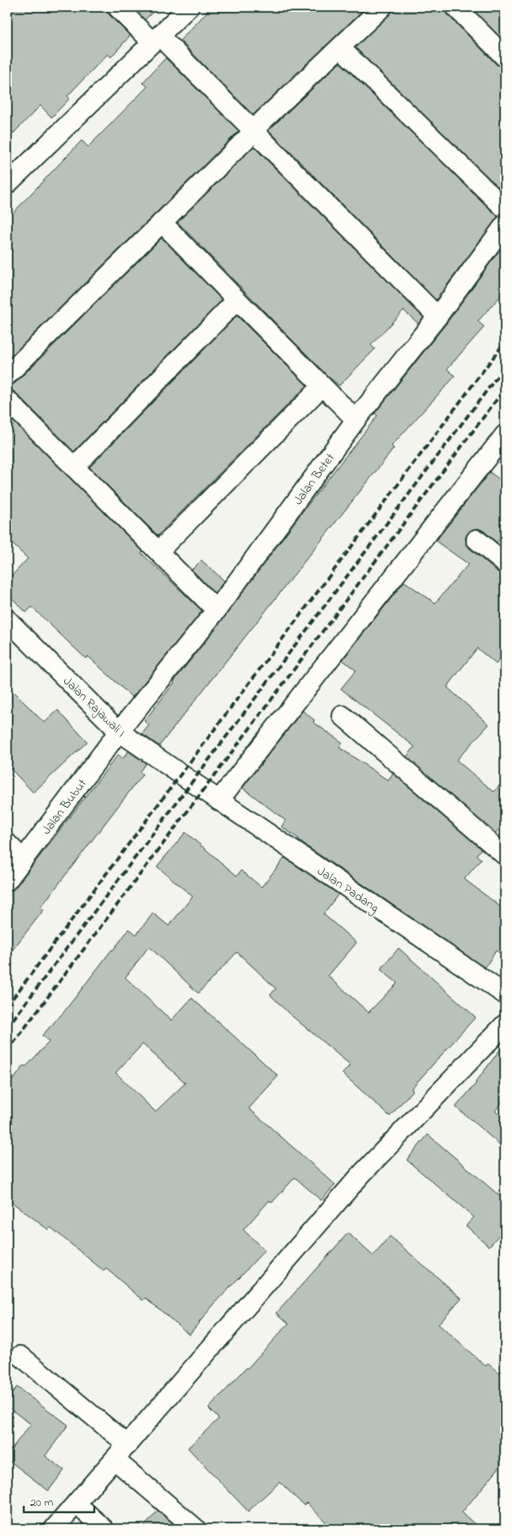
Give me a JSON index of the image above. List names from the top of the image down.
{
  "streets": {
    "street": [
      "Jalan Betet",
      "Jalan Rajawali I",
      "Jalan Bubut",
      "Jalan Padang"
    ]
  },
  "crossings": [
    ["Jalan Betet", "Jalan Rajawali I"],
    ["Jalan Betet", "Jalan Bubut"],
    ["Jalan Rajawali I", "Jalan Bubut"],
    ["Jalan Rajawali I", "Jalan Padang"]
  ],
  "scale_bar": "20 m"
}
